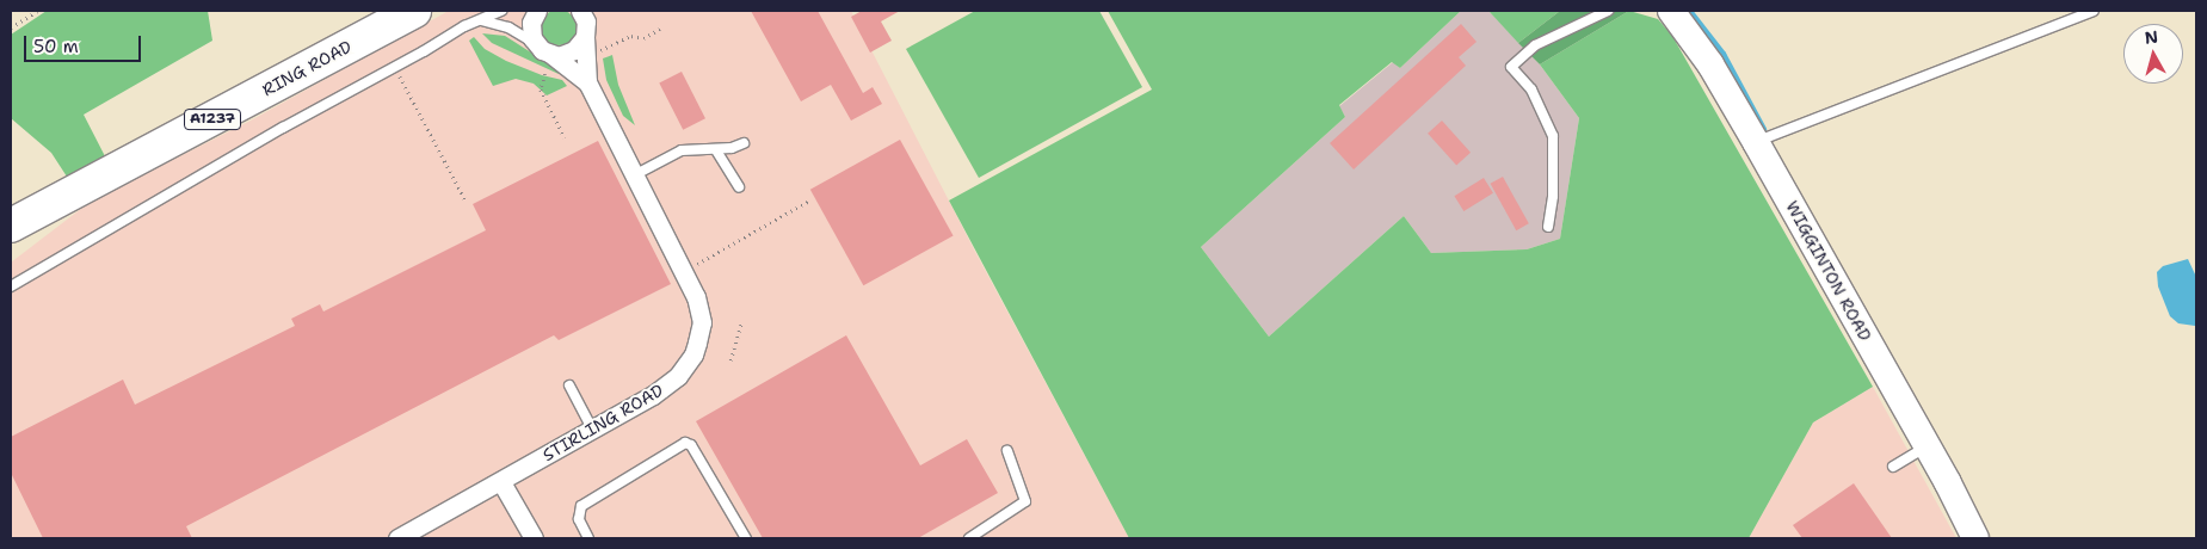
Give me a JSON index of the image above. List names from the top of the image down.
{
  "streets": {
    "highway": ["RING ROAD", "A1237"],
    "main road": ["WIGGINTON ROAD"],
    "street": ["STIRLING ROAD"]
  },
  "scale_bar": "50 m",
  "north": "top"
}
